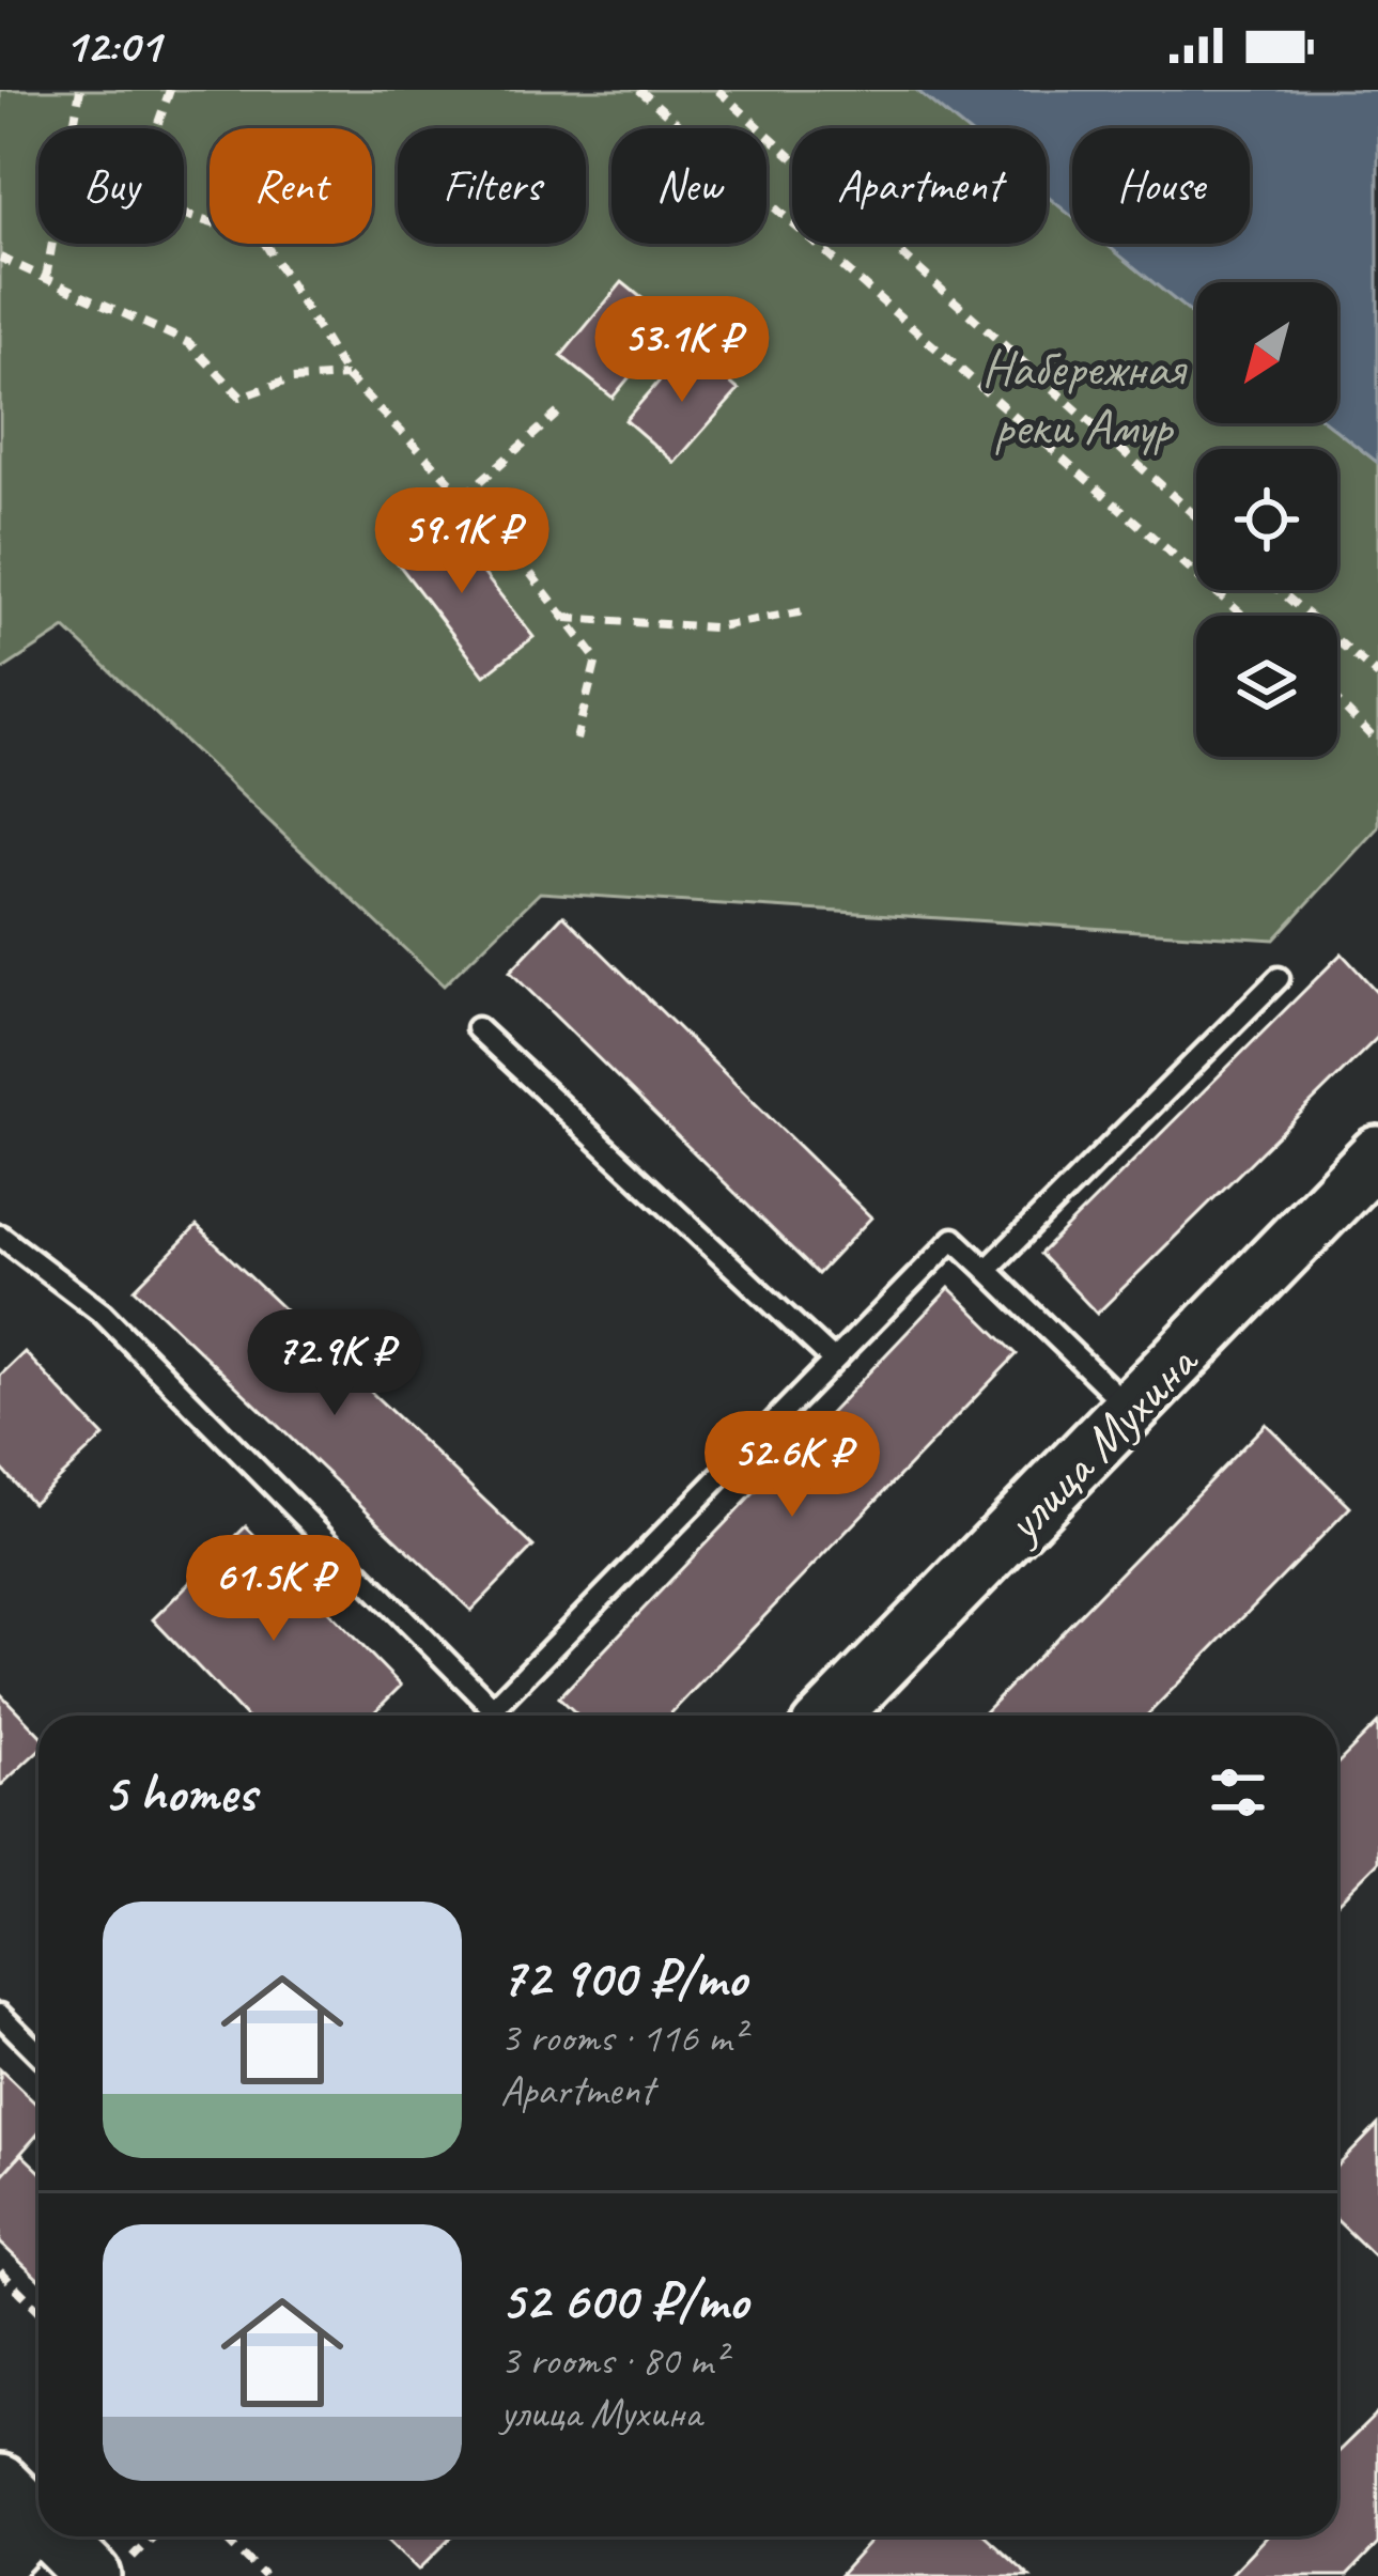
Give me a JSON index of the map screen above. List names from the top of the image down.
{
  "streets": {
    "street": ["улица Мухина"]
  },
  "parks": ["Набережная реки Амур"],
  "north": "bottom left",
  "page": {
    "status": "12:01",
    "chip": [
      "Buy",
      "Rent",
      "Filters",
      "New",
      "Apartment",
      "House"
    ],
    "price": [
      "53.1K ₽",
      "59.1K ₽",
      "72.9K ₽",
      "52.6K ₽",
      "61.5K ₽"
    ],
    "heading": "5 homes",
    "list": [
      {
        "name": "72 900 ₽/mo",
        "note": "3 rooms · 116 m² · Apartment"
      },
      {
        "name": "52 600 ₽/mo",
        "note": "3 rooms · 80 m² · улица Мухина"
      }
    ]
  }
}
